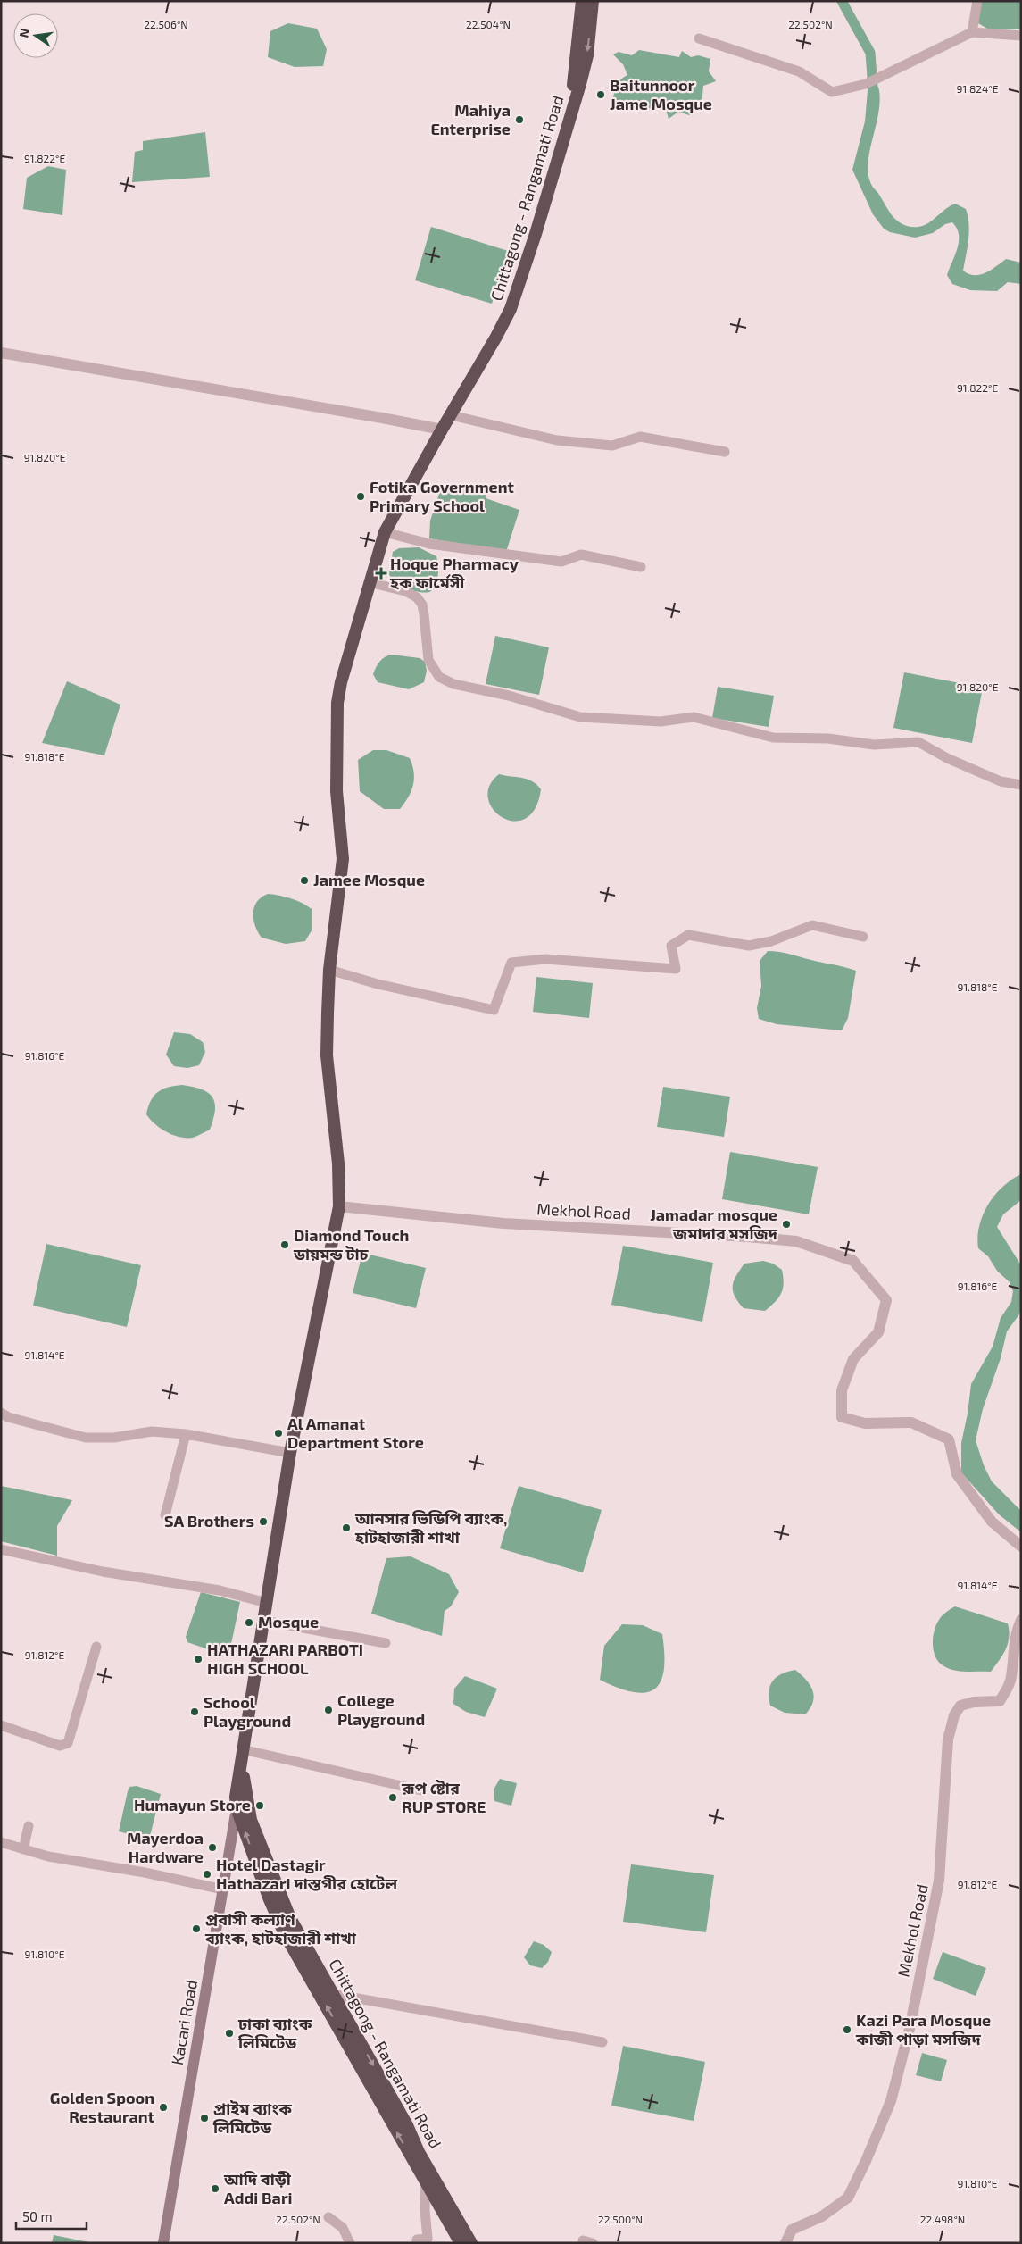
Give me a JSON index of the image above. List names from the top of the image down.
{
  "streets": {
    "highway": ["Chittagong - Rangamati Road"],
    "main road": ["Kacari Road"],
    "street": ["Mekhol Road"]
  },
  "crossings": [
    ["Chittagong - Rangamati Road", "Mekhol Road"],
    ["Chittagong - Rangamati Road", "Kacari Road"]
  ],
  "places": {
    "other": [
      "Baitunnoor Jame Mosque",
      "Mahiya Enterprise",
      "Fotika Government Primary School",
      "Jamee Mosque",
      "Jamadar mosque জমাদার মসজিদ",
      "Diamond Touch ডায়মন্ড টাচ",
      "Al Amanat Department Store",
      "SA Brothers",
      "আনসার ভিডিপি ব্যাংক, হাটহাজারী শাখা",
      "Mosque",
      "HATHAZARI PARBOTI HIGH SCHOOL",
      "College Playground",
      "School Playground",
      "রূপ ষ্টোর RUP STORE",
      "Humayun Store",
      "Mayerdoa Hardware",
      "Hotel Dastagir Hathazari দাস্তগীর হোটেল",
      "প্রবাসী কল্যাণ ব্যাংক, হাটহাজারী শাখা",
      "Kazi Para Mosque কাজী পাড়া মসজিদ",
      "ঢাকা ব্যাংক লিমিটেড",
      "Golden Spoon Restaurant",
      "প্রাইম ব্যাংক লিমিটেড",
      "আদি বাড়ী Addi Bari"
    ],
    "health": ["Hoque Pharmacy হক ফার্মেসী"]
  },
  "scale_bar": "50 m",
  "north": "left",
  "coordinates": [
    "22.506°N",
    "22.504°N",
    "22.502°N",
    "91.824°E",
    "91.822°E",
    "91.820°E",
    "91.818°E",
    "91.816°E",
    "91.814°E",
    "91.812°E",
    "91.810°E",
    "22.500°N",
    "22.498°N"
  ]
}
